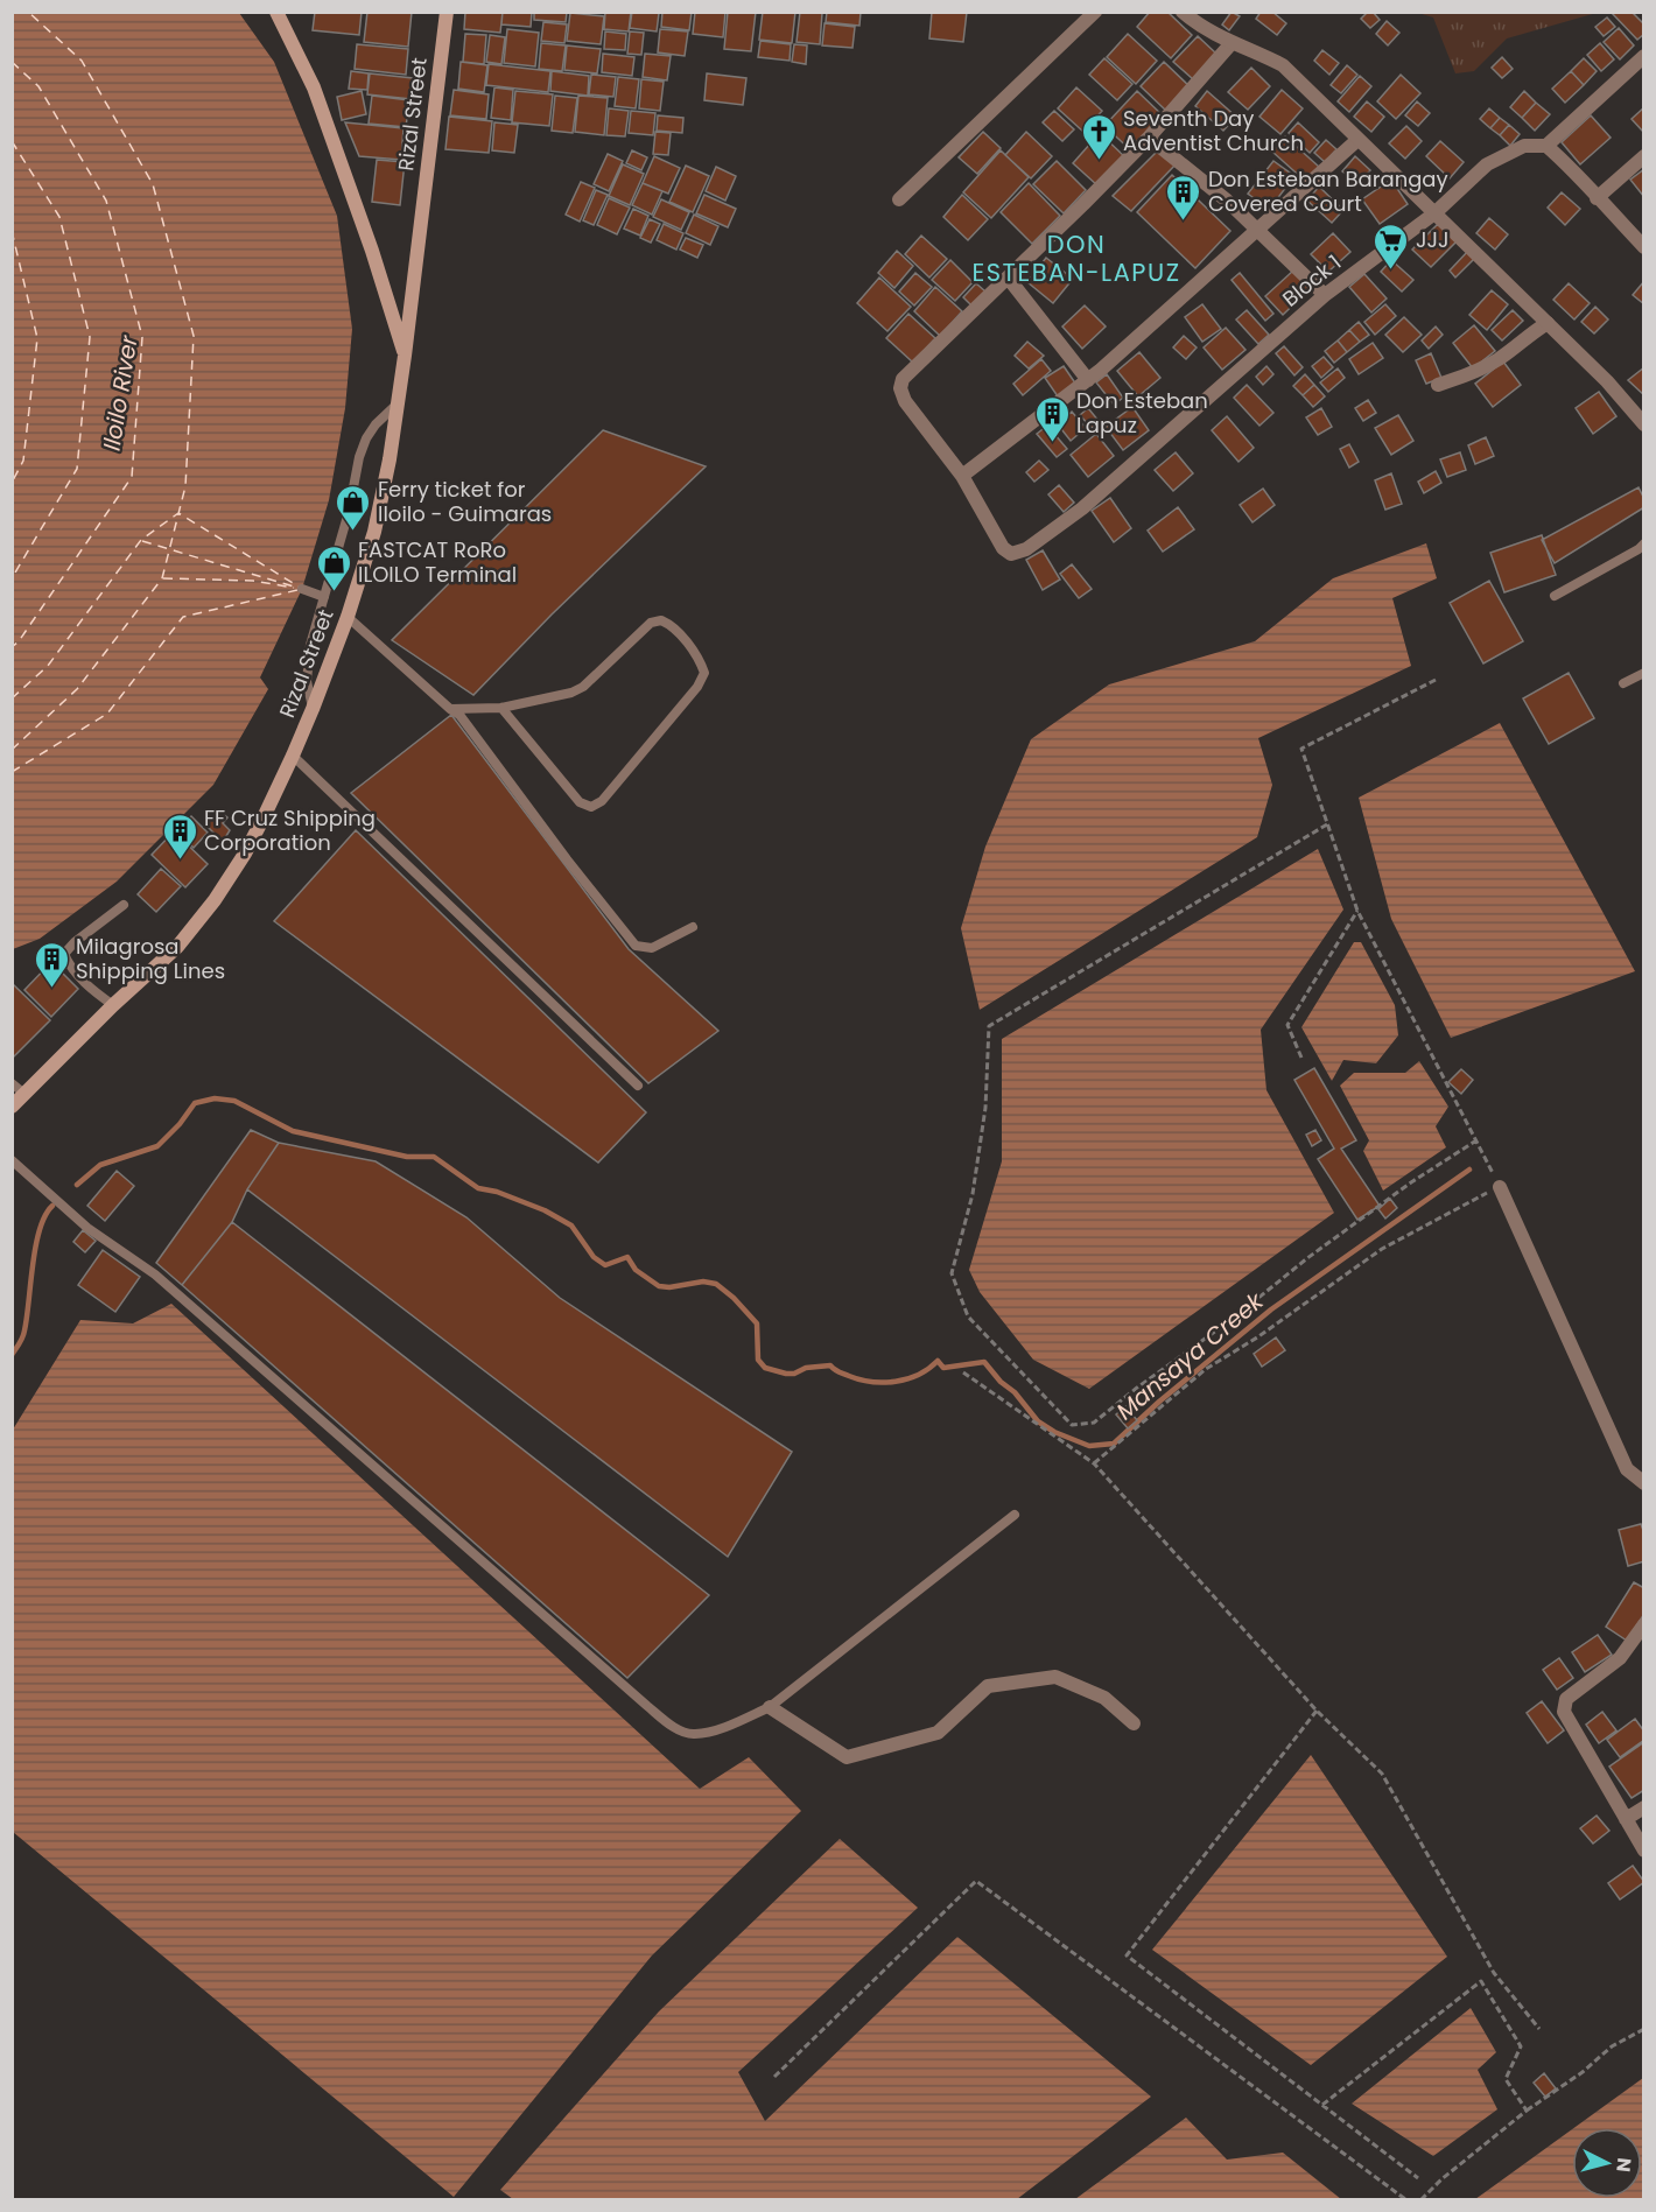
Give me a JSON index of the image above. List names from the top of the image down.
{
  "streets": {
    "main road": ["Rizal Street"],
    "street": ["Block 1"]
  },
  "districts": ["DON ESTEBAN-LAPUZ"],
  "water": ["Iloilo River", "Mansaya Creek"],
  "places": {
    "church": ["Seventh Day Adventist Church"],
    "building": [
      "Don Esteban Barangay Covered Court",
      "Don Esteban Lapuz",
      "FF Cruz Shipping Corporation",
      "Milagrosa Shipping Lines"
    ],
    "supermarket": ["JJJ"],
    "shop": ["Ferry ticket for Iloilo - Guimaras", "FASTCAT RoRo ILOILO Terminal"]
  },
  "north": "right"
}
